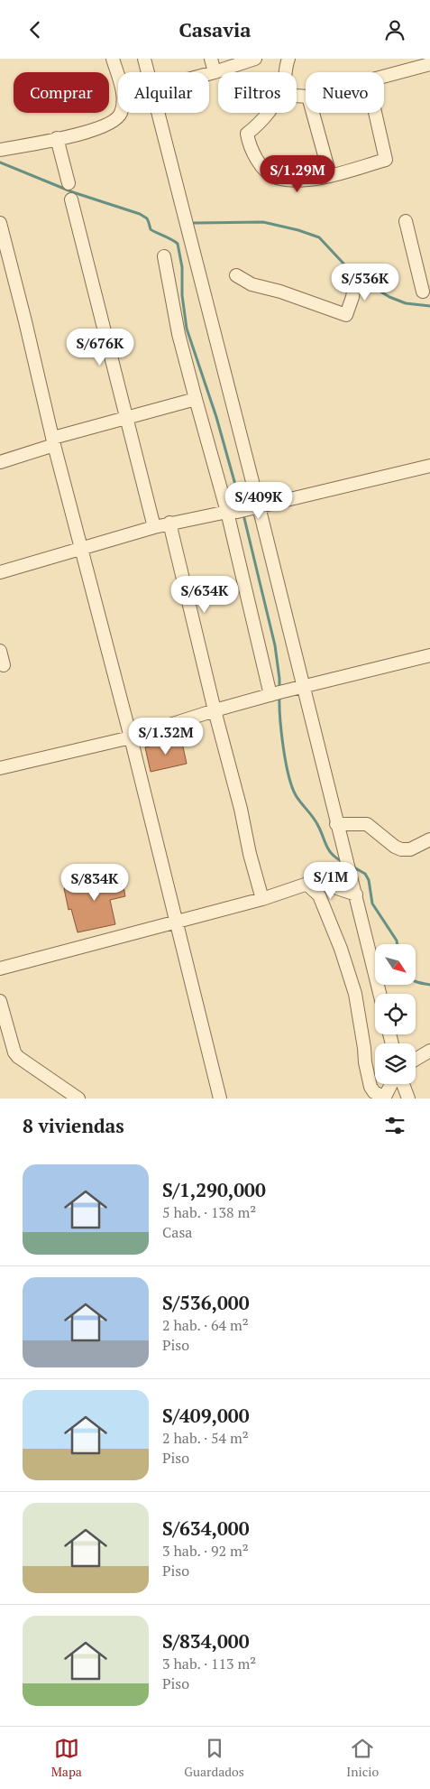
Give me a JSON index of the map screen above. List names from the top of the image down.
{
  "north": "bottom right",
  "page": {
    "header": "Casavia",
    "chip": [
      "Comprar",
      "Alquilar",
      "Filtros",
      "Nuevo"
    ],
    "price": [
      "S/1.29M",
      "S/536K",
      "S/676K",
      "S/409K",
      "S/634K",
      "S/1.32M",
      "S/1M",
      "S/834K"
    ],
    "heading": "8 viviendas",
    "list": [
      {
        "name": "S/1,290,000",
        "note": "5 hab. · 138 m² · Casa"
      },
      {
        "name": "S/536,000",
        "note": "2 hab. · 64 m² · Piso"
      },
      {
        "name": "S/409,000",
        "note": "2 hab. · 54 m² · Piso"
      },
      {
        "name": "S/634,000",
        "note": "3 hab. · 92 m² · Piso"
      },
      {
        "name": "S/834,000",
        "note": "3 hab. · 113 m² · Piso"
      }
    ],
    "tabs": ["Mapa", "Guardados", "Inicio"]
  }
}
